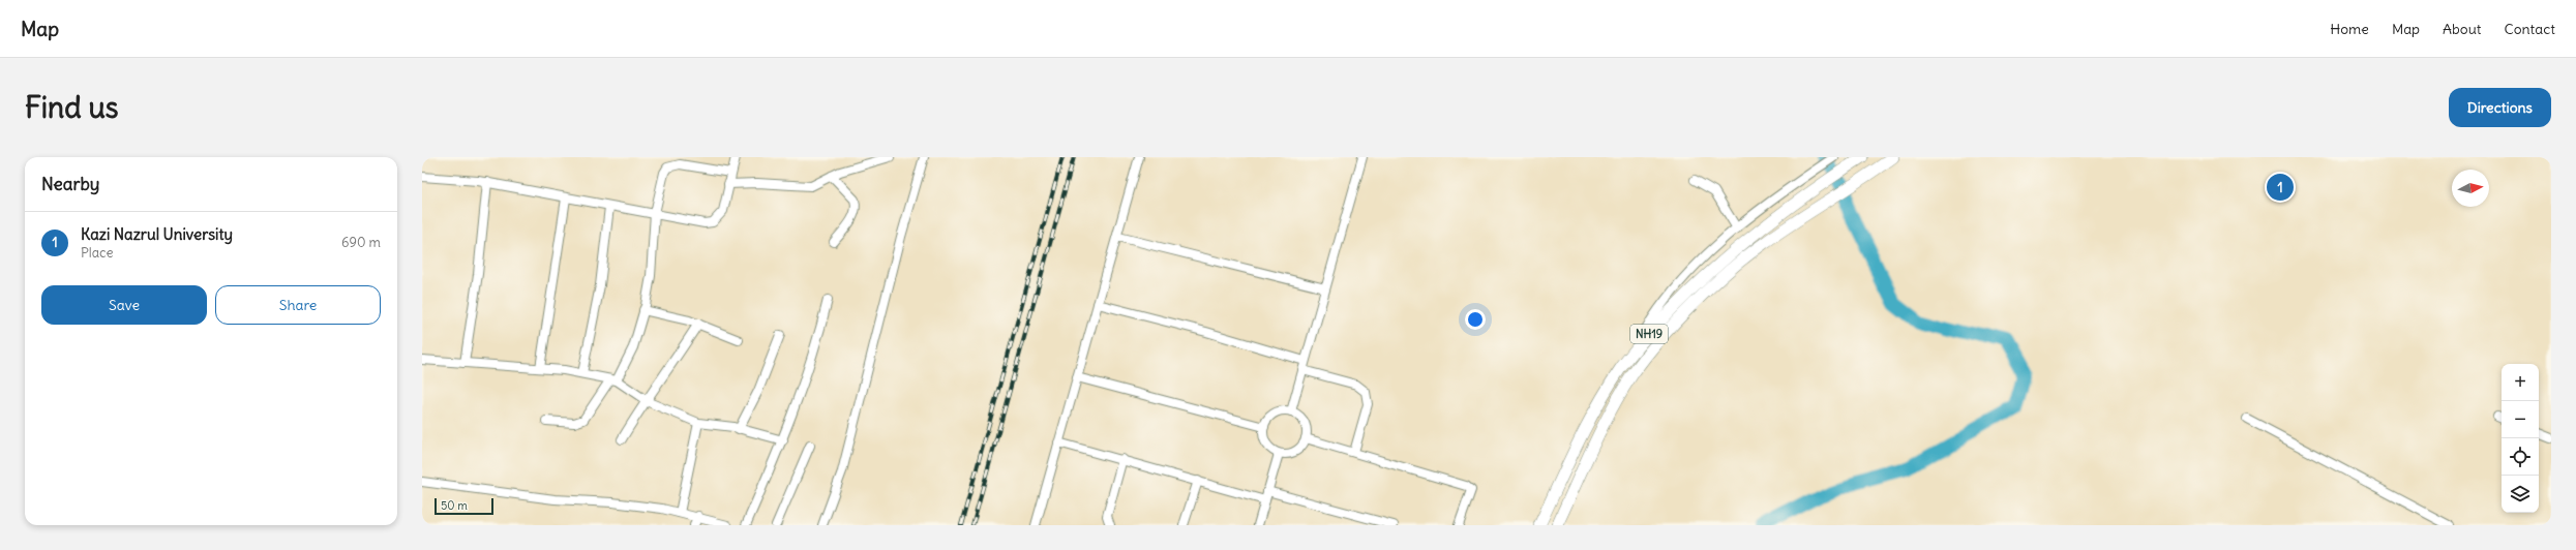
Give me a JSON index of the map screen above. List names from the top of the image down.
{
  "streets": {
    "highway": ["NH19"]
  },
  "scale_bar": "50 m",
  "north": "right",
  "page": {
    "header": "Map",
    "nav": [
      "Home",
      "Map",
      "About",
      "Contact"
    ],
    "buttons": [
      "Directions",
      ["Save", "Share"]
    ],
    "title": "Find us",
    "heading": "Nearby",
    "pins": "1",
    "list": [
      {
        "mark": "1",
        "name": "Kazi Nazrul University",
        "note": "Place",
        "value": "690 m"
      }
    ],
    "map_buttons": ["+", "−"],
    "scale": "50 m"
  }
}
